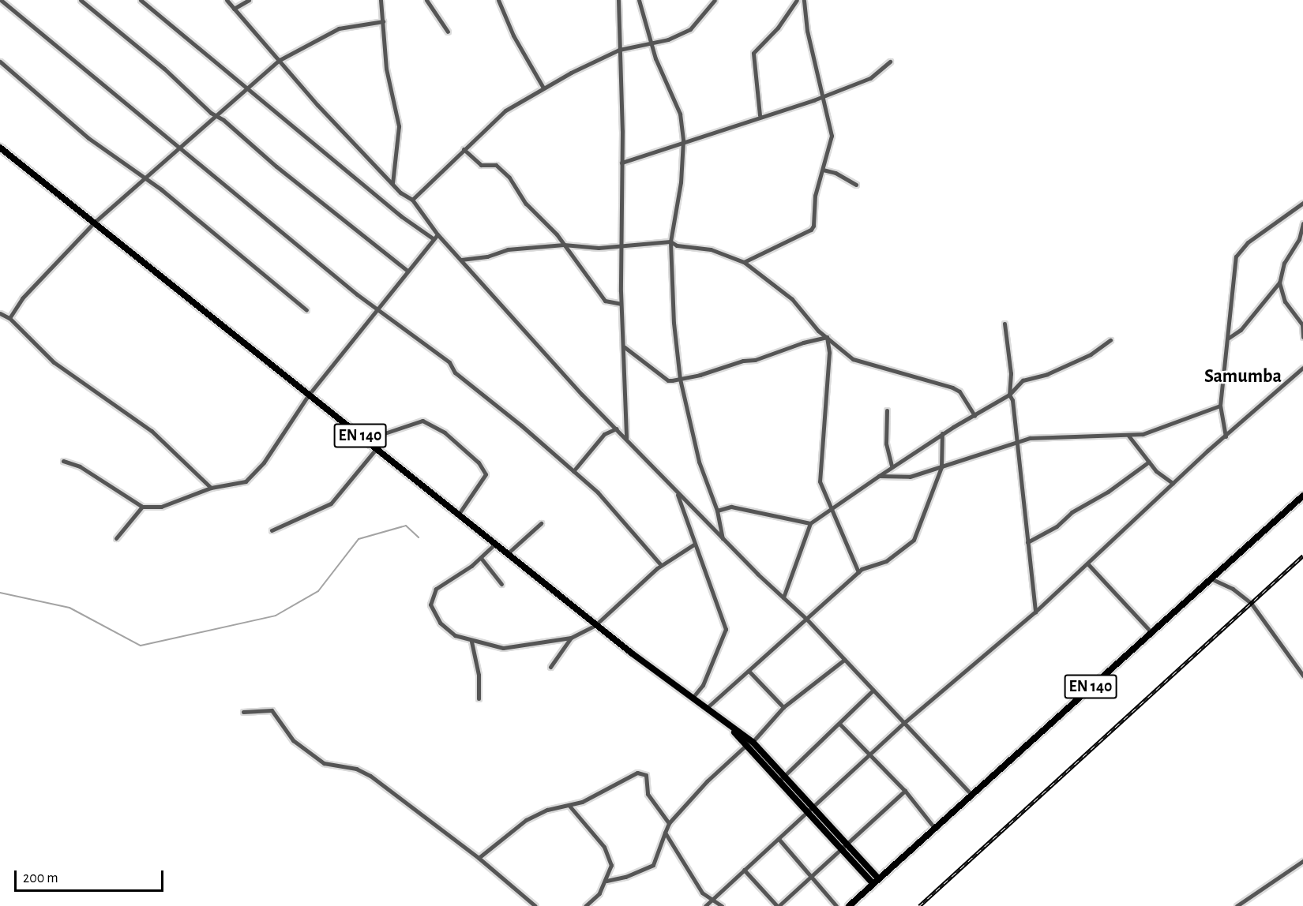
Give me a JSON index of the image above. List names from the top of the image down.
{
  "streets": {
    "main road": ["EN 140"]
  },
  "districts": ["Samumba"],
  "scale_bar": "200 m"
}
